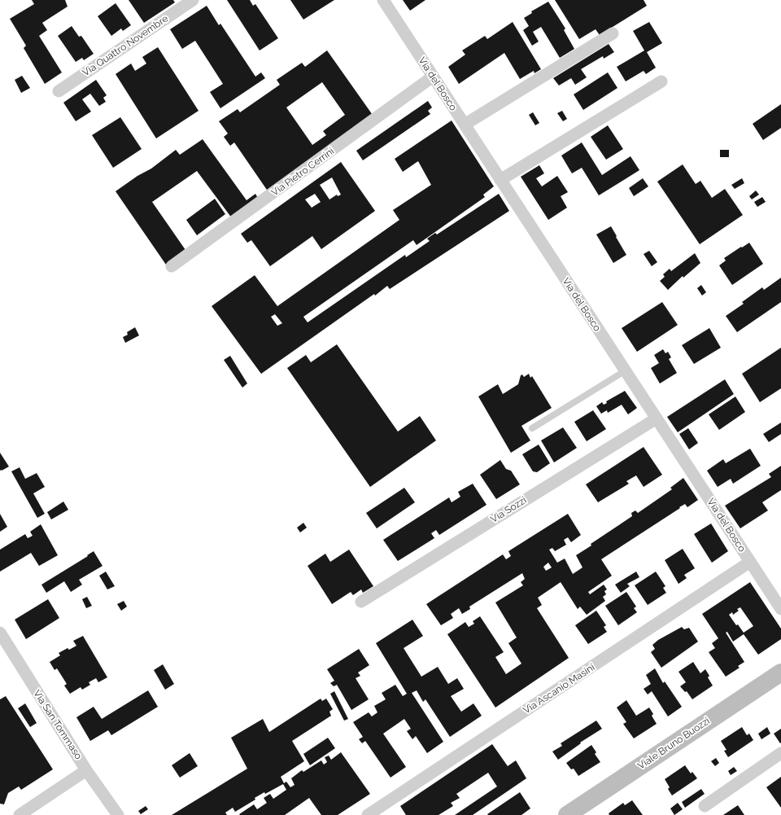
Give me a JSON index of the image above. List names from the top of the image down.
{
  "streets": {
    "main road": ["Viale Bruno Buozzi"],
    "street": [
      "Via Quattro Novembre",
      "Via del Bosco",
      "Via Pietro Cerrini",
      "Via Sozzi",
      "Via Ascanio Masini",
      "Via San Tommaso"
    ]
  },
  "crossings": [
    ["Via del Bosco", "Via Pietro Cerrini"],
    ["Via del Bosco", "Via Sozzi"],
    ["Via del Bosco", "Via Ascanio Masini"]
  ]
}
